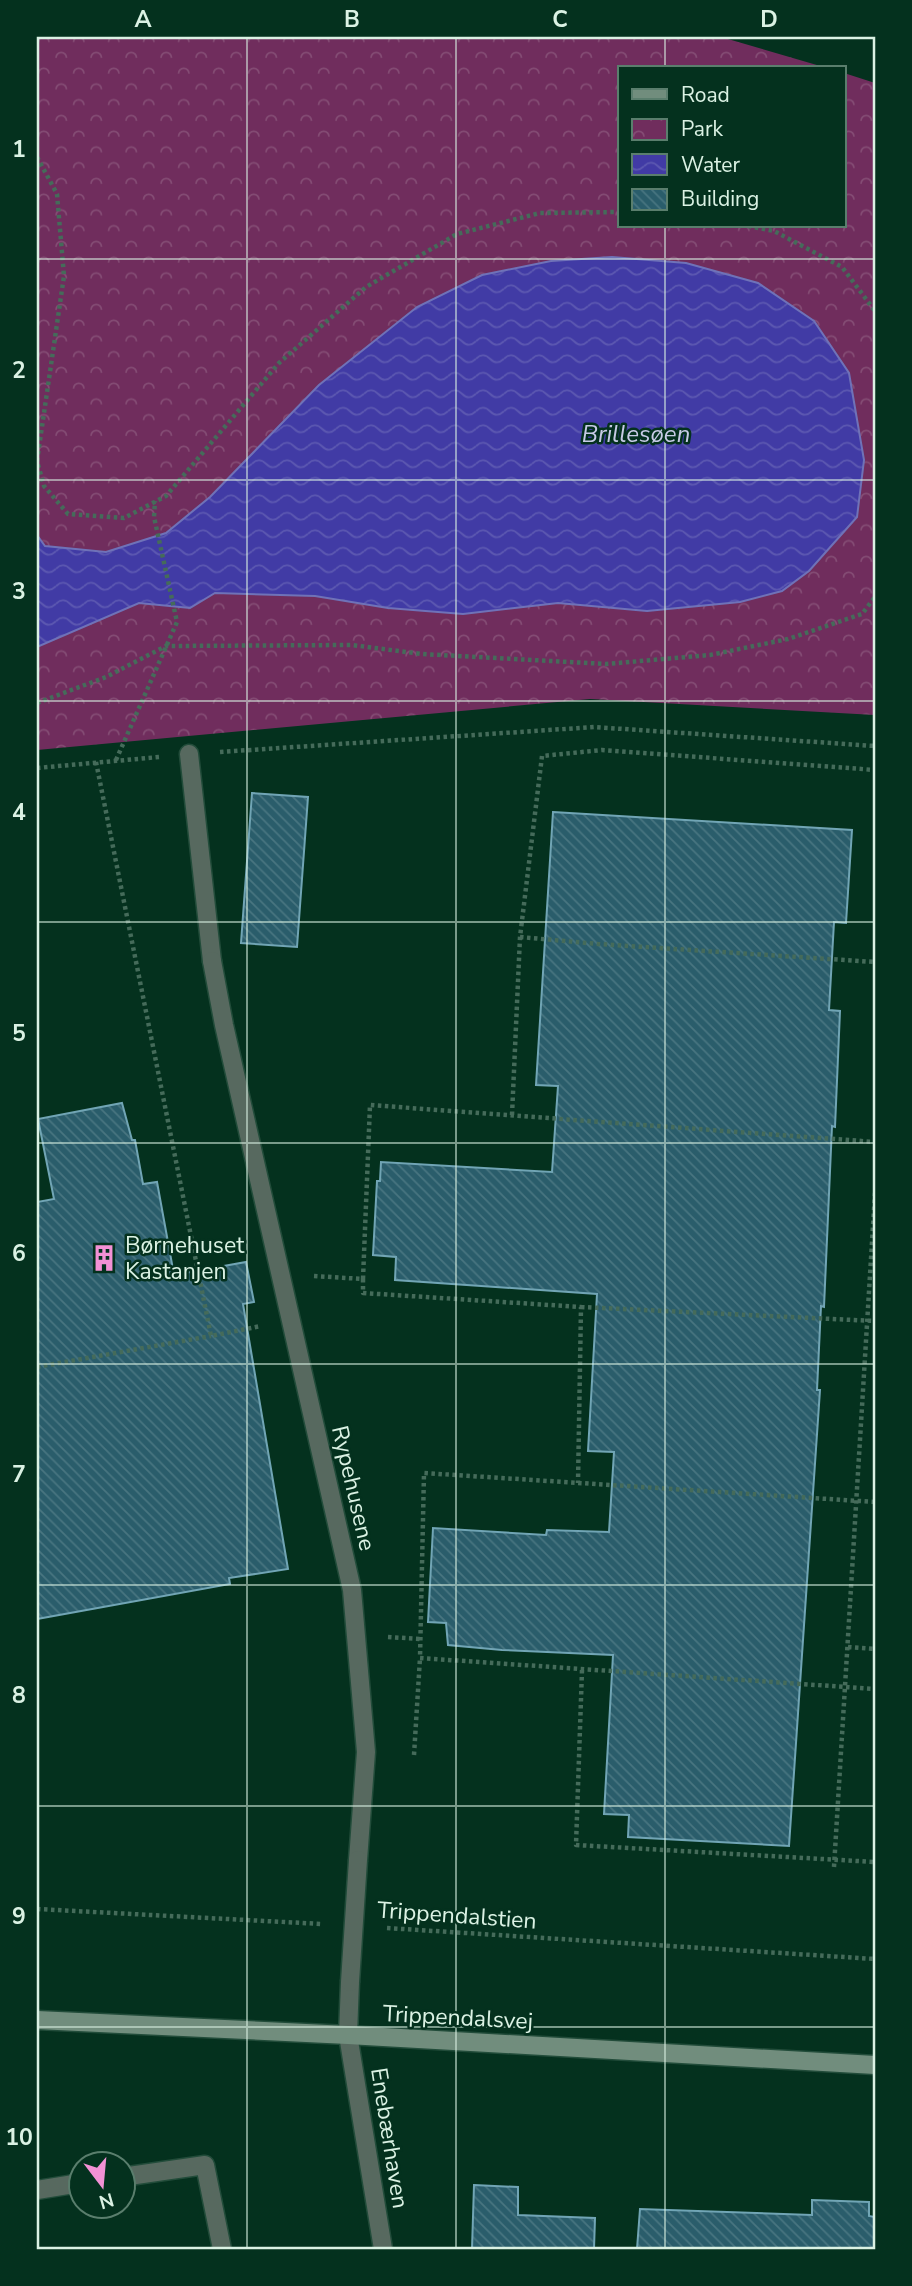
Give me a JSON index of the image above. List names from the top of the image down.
{
  "streets": {
    "street": ["Rypehusene", "Trippendalsvej", "Enebærhaven"],
    "path": ["Trippendalstien"]
  },
  "crossings": [
    ["Rypehusene", "Trippendalsvej"],
    ["Rypehusene", "Enebærhaven"],
    ["Trippendalsvej", "Enebærhaven"]
  ],
  "water": ["Brillesøen"],
  "places": {
    "building": ["Børnehuset Kastanjen"]
  },
  "legend": [
    "Road",
    "Park",
    "Water",
    "Building"
  ],
  "north": "bottom",
  "grid": {
    "columns": [
      "A",
      "B",
      "C",
      "D"
    ],
    "rows": [
      "1",
      "2",
      "3",
      "4",
      "5",
      "6",
      "7",
      "8",
      "9",
      "10"
    ]
  }
}
